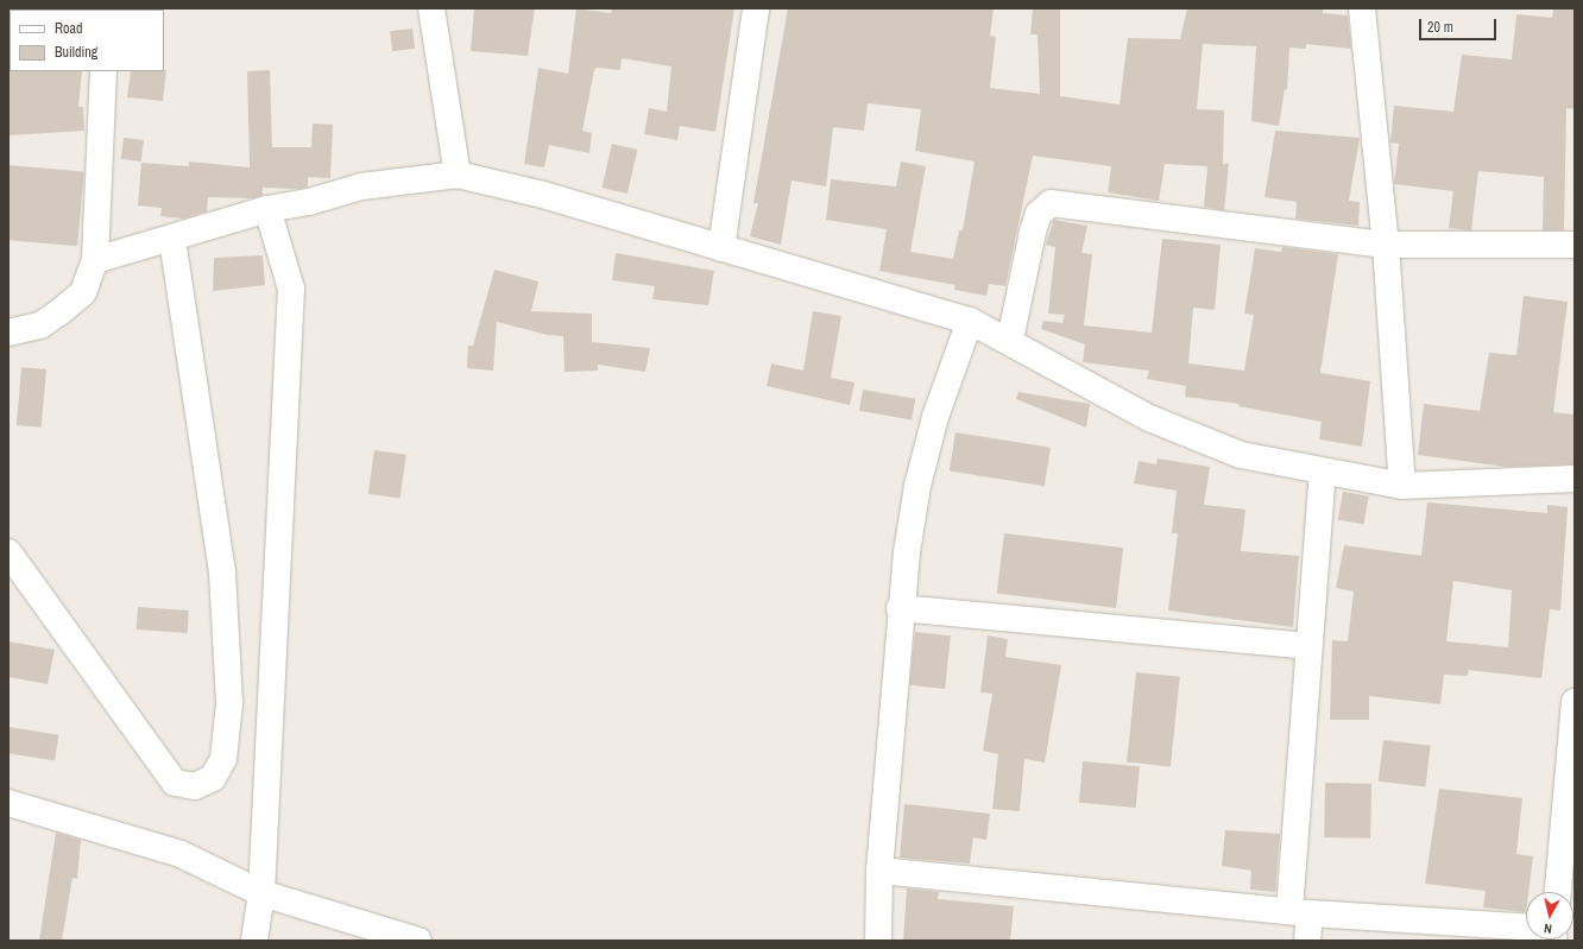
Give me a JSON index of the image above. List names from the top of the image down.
{
  "legend": ["Road", "Building"],
  "scale_bar": "20 m",
  "north": "bottom"
}
